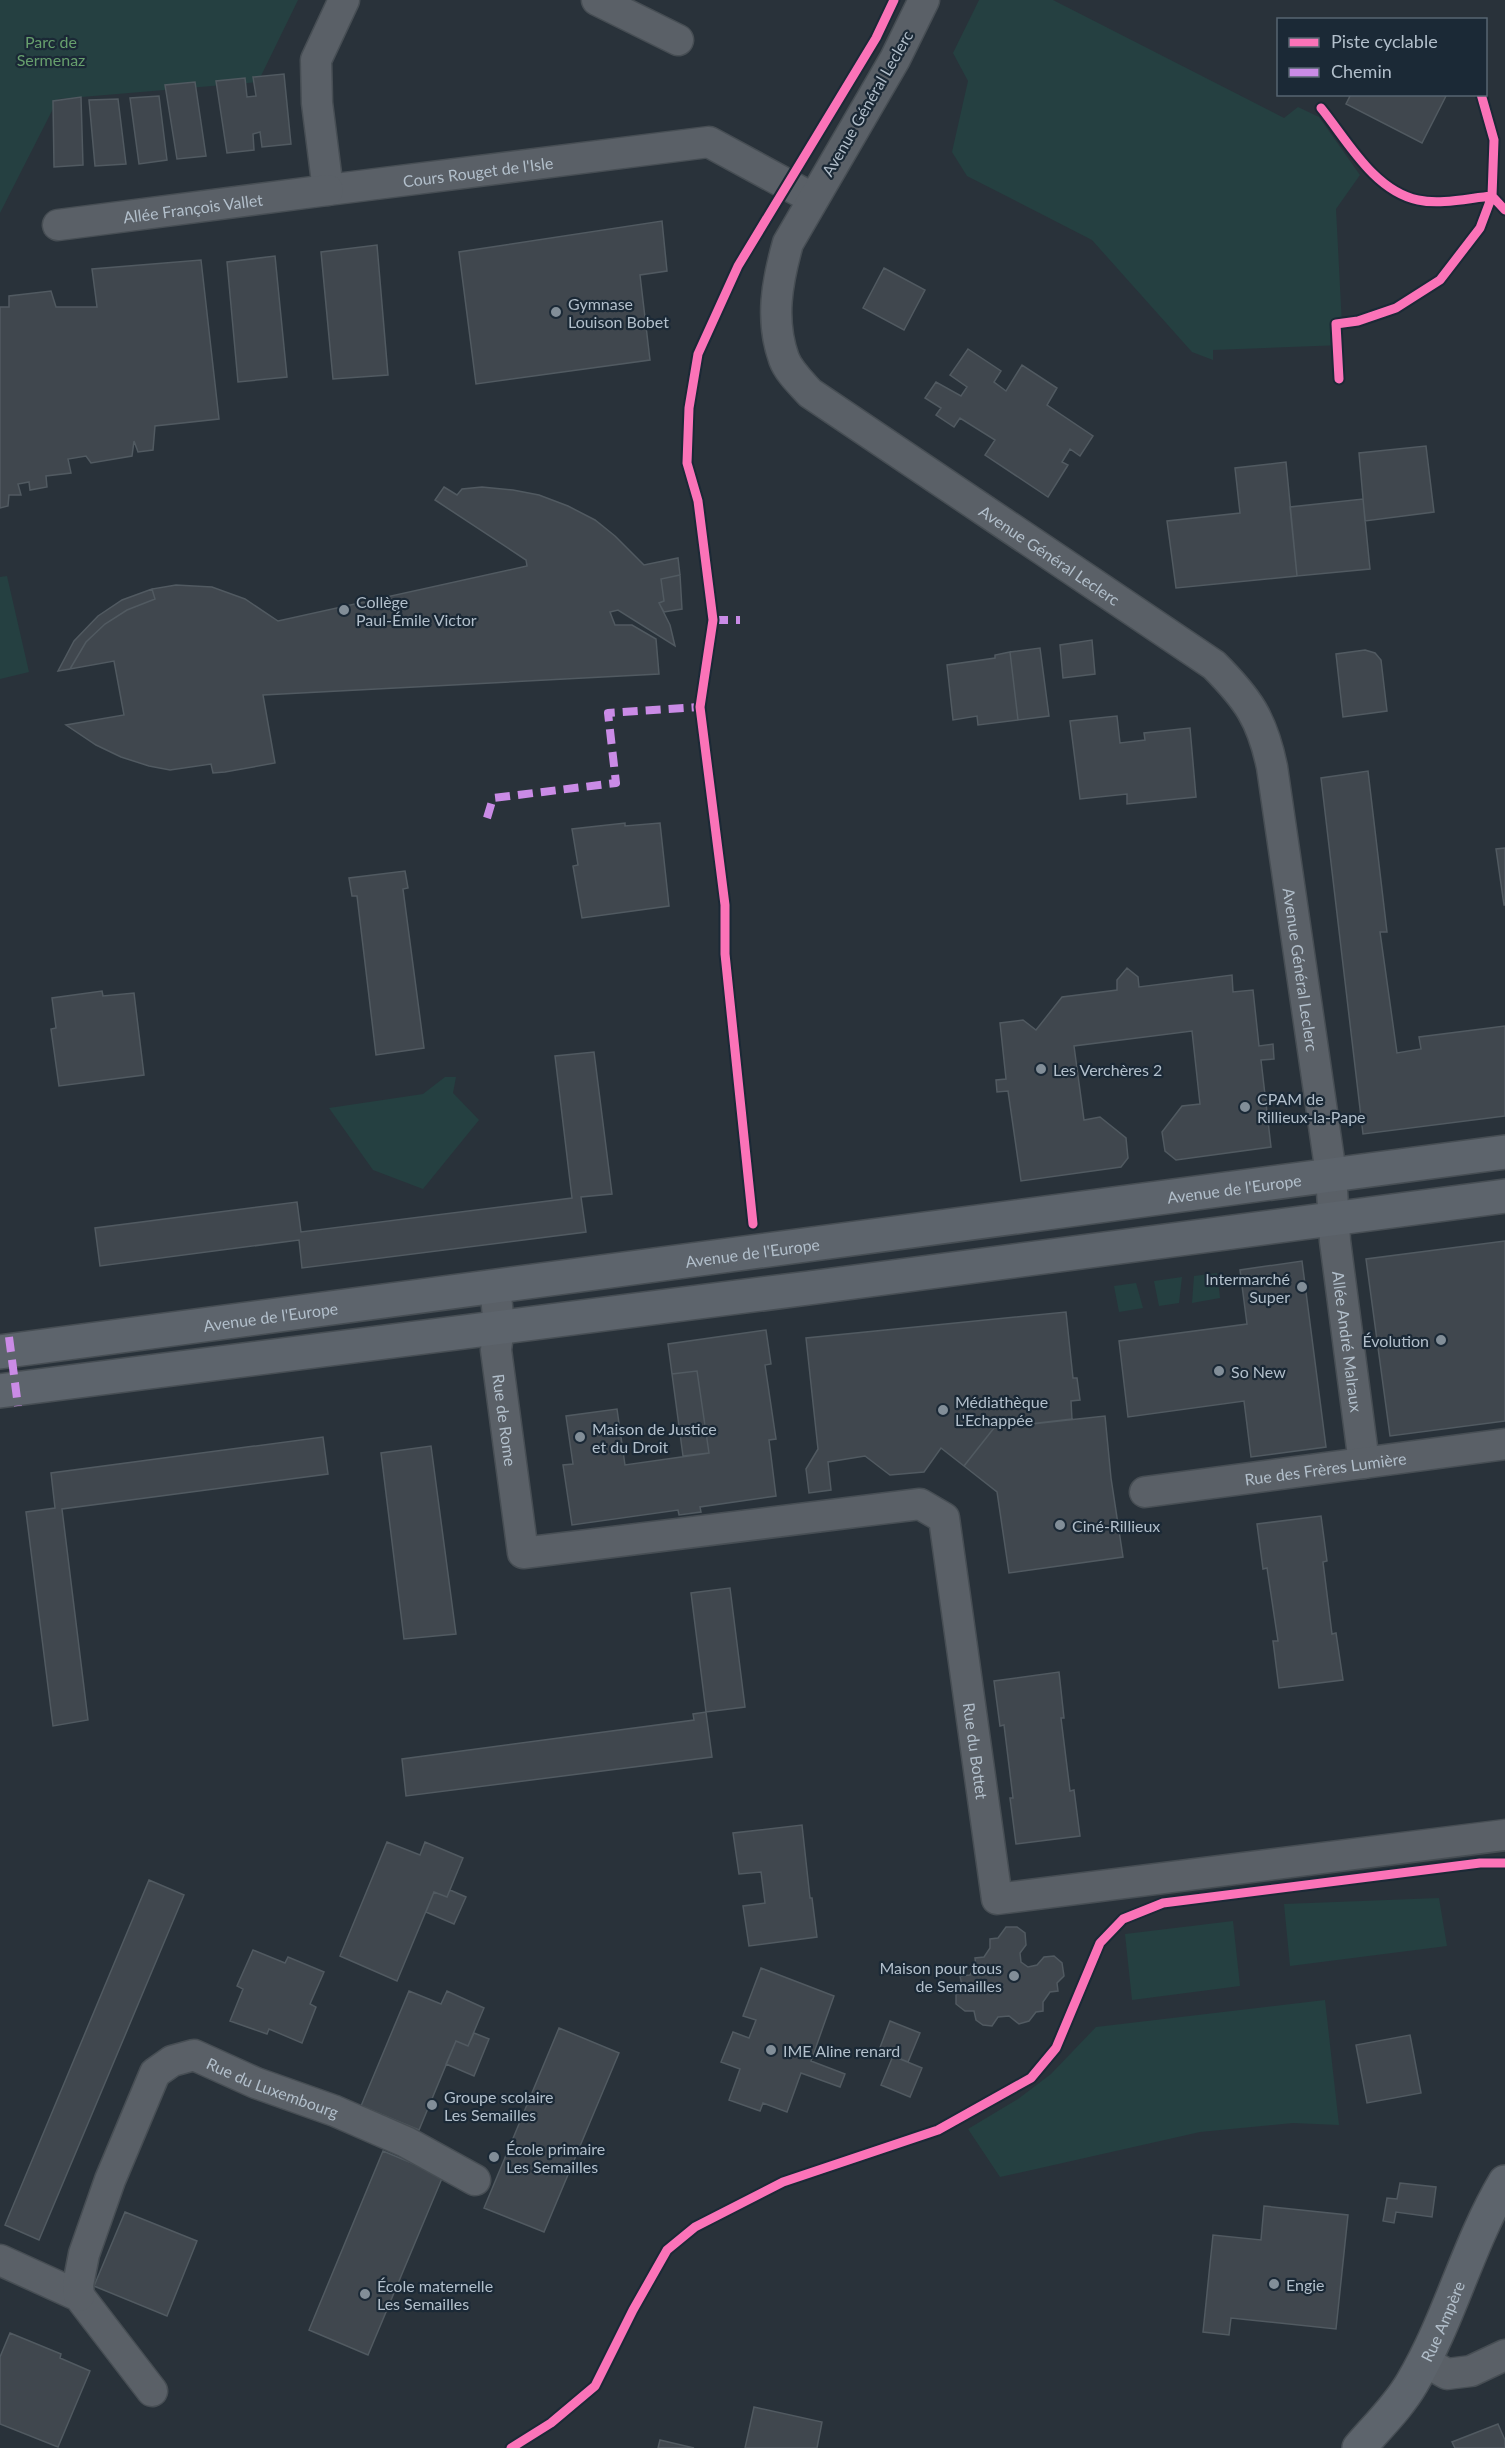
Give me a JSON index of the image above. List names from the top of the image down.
{
  "streets": {
    "street": [
      "Avenue Général Leclerc",
      "Cours Rouget de l'Isle",
      "Allée François Vallet",
      "Avenue de l'Europe",
      "Allée André Malraux",
      "Rue de Rome",
      "Rue des Frères Lumière",
      "Rue du Bottet",
      "Rue du Luxembourg",
      "Rue Ampère"
    ]
  },
  "crossings": [
    ["Avenue Général Leclerc", "Cours Rouget de l'Isle"],
    ["Avenue Général Leclerc", "Avenue de l'Europe"],
    ["Avenue Général Leclerc", "Allée André Malraux"],
    ["Cours Rouget de l'Isle", "Allée François Vallet"],
    ["Avenue de l'Europe", "Rue de Rome"],
    ["Allée André Malraux", "Rue des Frères Lumière"],
    ["Rue de Rome", "Rue du Bottet"]
  ],
  "parks": ["Parc de Sermenaz"],
  "places": [
    "Gymnase Louison Bobet",
    "Collège Paul-Émile Victor",
    "Les Verchères 2",
    "CPAM de Rillieux-la-Pape",
    "Intermarché Super",
    "Évolution",
    "So New",
    "Médiathèque L'Echappée",
    "Maison de Justice et du Droit",
    "Ciné-Rillieux",
    "Maison pour tous de Semailles",
    "IME Aline renard",
    "Groupe scolaire Les Semailles",
    "École primaire Les Semailles",
    "Engie",
    "École maternelle Les Semailles"
  ],
  "legend": ["Piste cyclable", "Chemin"]
}
